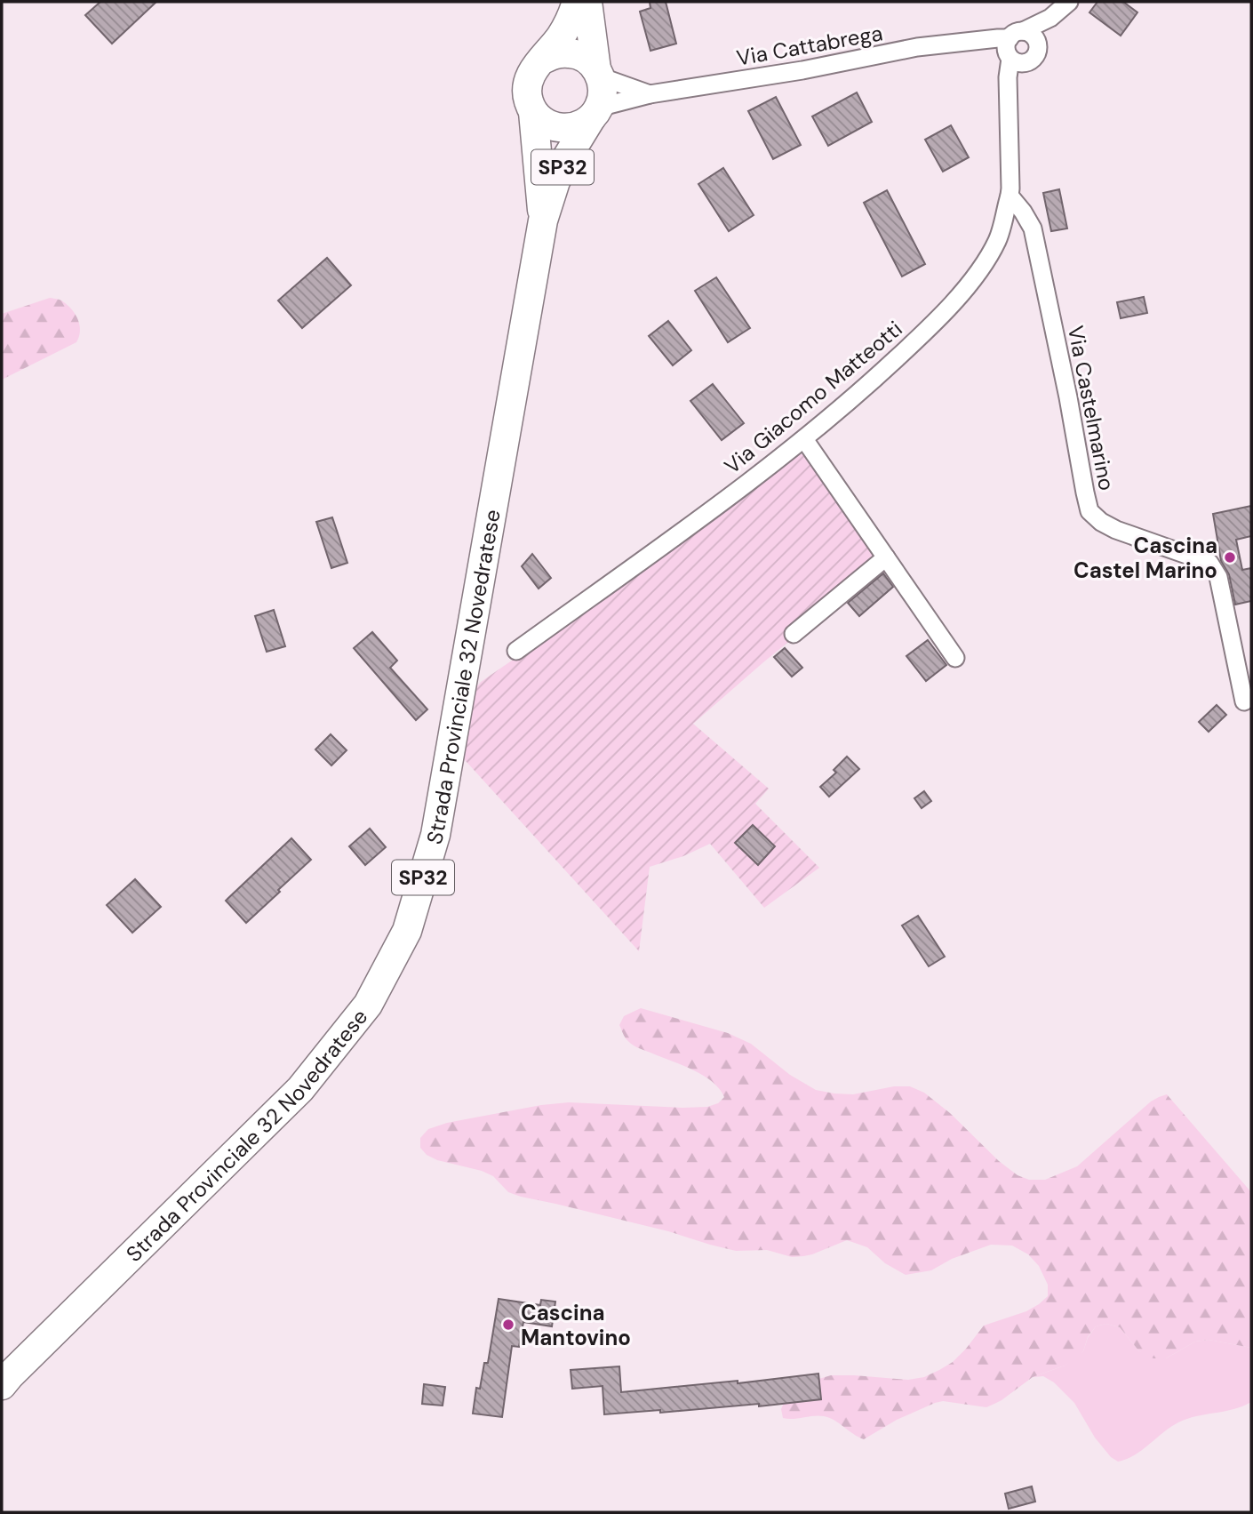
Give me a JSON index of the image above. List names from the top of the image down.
{
  "streets": {
    "main road": ["SP32", "Strada Provinciale 32 Novedratese"],
    "street": ["Via Cattabrega", "Via Giacomo Matteotti", "Via Castelmarino"]
  },
  "crossings": [
    ["Via Cattabrega", "Via Giacomo Matteotti"],
    ["Via Cattabrega", "Strada Provinciale 32 Novedratese"],
    ["Via Giacomo Matteotti", "Via Castelmarino"]
  ],
  "places": ["Cascina Castel Marino", "Cascina Mantovino"]
}
